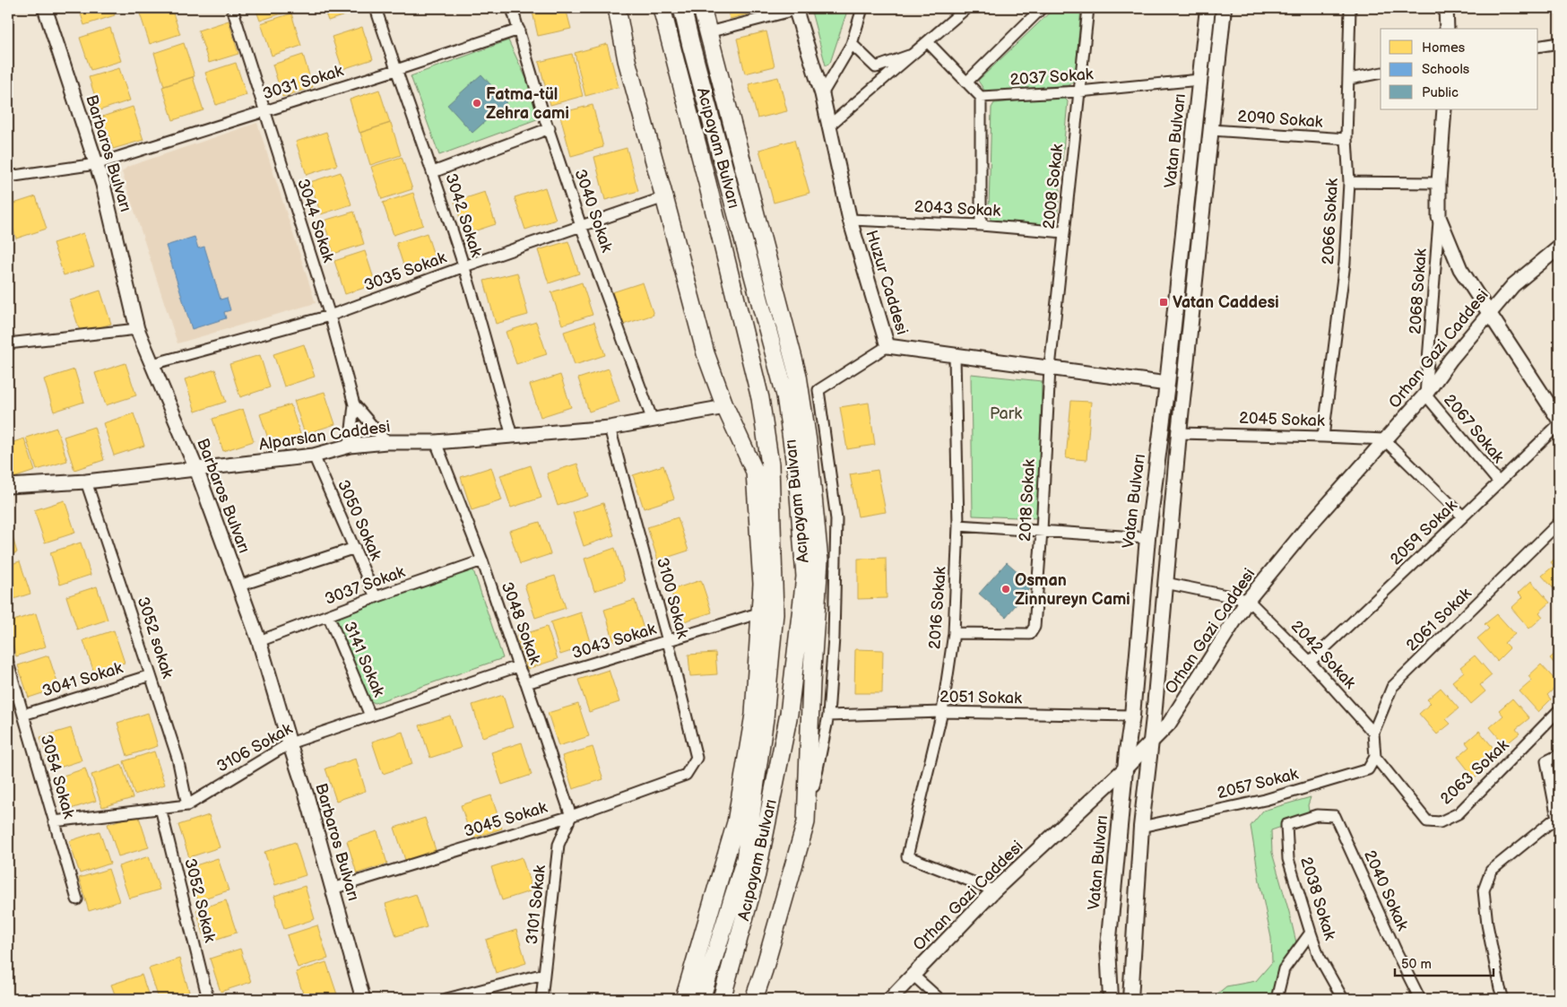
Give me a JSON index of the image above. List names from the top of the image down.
{
  "streets": {
    "main road": ["Vatan Bulvarı", "Acıpayam Bulvarı"],
    "street": [
      "2037 Sokak",
      "3031 Sokak",
      "2090 Sokak",
      "Barbaros Bulvarı",
      "2008 Sokak",
      "2043 Sokak",
      "3040 Sokak",
      "3042 Sokak",
      "3044 Sokak",
      "2066 Sokak",
      "3035 Sokak",
      "Huzur Caddesi",
      "2068 Sokak",
      "Orhan Gazi Caddesi",
      "2045 Sokak",
      "2067 Sokak",
      "Alparslan Caddesi",
      "2018 Sokak",
      "3050 Sokak",
      "2059 Sokak",
      "3037 Sokak",
      "3100 Sokak",
      "2016 Sokak",
      "2061 Sokak",
      "3048 Sokak",
      "3052 sokak",
      "3043 Sokak",
      "2042 Sokak",
      "3141 Sokak",
      "3041 Sokak",
      "2051 Sokak",
      "3106 Sokak",
      "2063 Sokak",
      "3054 Sokak",
      "2057 Sokak",
      "3045 Sokak",
      "2040 Sokak",
      "2038 Sokak",
      "3052 Sokak",
      "3101 Sokak"
    ]
  },
  "crossings": [
    ["2037 Sokak", "Vatan Bulvarı"],
    ["2037 Sokak", "2008 Sokak"],
    ["3031 Sokak", "Barbaros Bulvarı"],
    ["3031 Sokak", "3040 Sokak"],
    ["3031 Sokak", "3042 Sokak"],
    ["3031 Sokak", "3044 Sokak"],
    ["2090 Sokak", "2066 Sokak"],
    ["Vatan Bulvarı", "Huzur Caddesi"],
    ["Vatan Bulvarı", "Orhan Gazi Caddesi"],
    ["Vatan Bulvarı", "2051 Sokak"],
    ["Barbaros Bulvarı", "3035 Sokak"],
    ["Barbaros Bulvarı", "Alparslan Caddesi"],
    ["Barbaros Bulvarı", "3037 Sokak"],
    ["Barbaros Bulvarı", "3106 Sokak"],
    ["Barbaros Bulvarı", "3045 Sokak"],
    ["2008 Sokak", "2043 Sokak"],
    ["2008 Sokak", "Huzur Caddesi"],
    ["2008 Sokak", "2018 Sokak"],
    ["2043 Sokak", "Huzur Caddesi"],
    ["3040 Sokak", "3035 Sokak"],
    ["3040 Sokak", "Alparslan Caddesi"],
    ["3042 Sokak", "3035 Sokak"],
    ["3042 Sokak", "Alparslan Caddesi"],
    ["3044 Sokak", "3035 Sokak"],
    ["3044 Sokak", "Alparslan Caddesi"],
    ["2066 Sokak", "2045 Sokak"],
    ["Huzur Caddesi", "2018 Sokak"],
    ["Huzur Caddesi", "2016 Sokak"],
    ["2068 Sokak", "Orhan Gazi Caddesi"],
    ["2068 Sokak", "2067 Sokak"],
    ["Orhan Gazi Caddesi", "2045 Sokak"],
    ["Orhan Gazi Caddesi", "2067 Sokak"],
    ["Orhan Gazi Caddesi", "2016 Sokak"],
    ["Orhan Gazi Caddesi", "2042 Sokak"],
    ["2067 Sokak", "2059 Sokak"],
    ["Alparslan Caddesi", "3050 Sokak"],
    ["Alparslan Caddesi", "3100 Sokak"],
    ["Alparslan Caddesi", "3048 Sokak"],
    ["Alparslan Caddesi", "3052 sokak"],
    ["2018 Sokak", "2016 Sokak"],
    ["3050 Sokak", "3037 Sokak"],
    ["2059 Sokak", "2042 Sokak"],
    ["3037 Sokak", "3048 Sokak"],
    ["3037 Sokak", "3141 Sokak"],
    ["3100 Sokak", "3043 Sokak"],
    ["3100 Sokak", "3045 Sokak"],
    ["2016 Sokak", "2051 Sokak"],
    ["2061 Sokak", "2042 Sokak"],
    ["2061 Sokak", "2063 Sokak"],
    ["2061 Sokak", "2057 Sokak"],
    ["3048 Sokak", "3043 Sokak"],
    ["3048 Sokak", "3106 Sokak"],
    ["3048 Sokak", "3045 Sokak"],
    ["3048 Sokak", "3101 Sokak"],
    ["3052 sokak", "3041 Sokak"],
    ["3052 sokak", "3106 Sokak"],
    ["3141 Sokak", "3106 Sokak"],
    ["3041 Sokak", "3054 Sokak"],
    ["3106 Sokak", "3054 Sokak"],
    ["3106 Sokak", "3052 Sokak"],
    ["2063 Sokak", "2057 Sokak"],
    ["3045 Sokak", "3101 Sokak"],
    ["2040 Sokak", "2038 Sokak"]
  ],
  "parks": ["Park"],
  "places": {
    "other": ["Fatma-tül Zehra cami", "Osman Zinnureyn Cami"],
    "transit": ["Vatan Caddesi"]
  },
  "legend": ["Homes", "Schools", "Public"],
  "scale_bar": "50 m"
}
